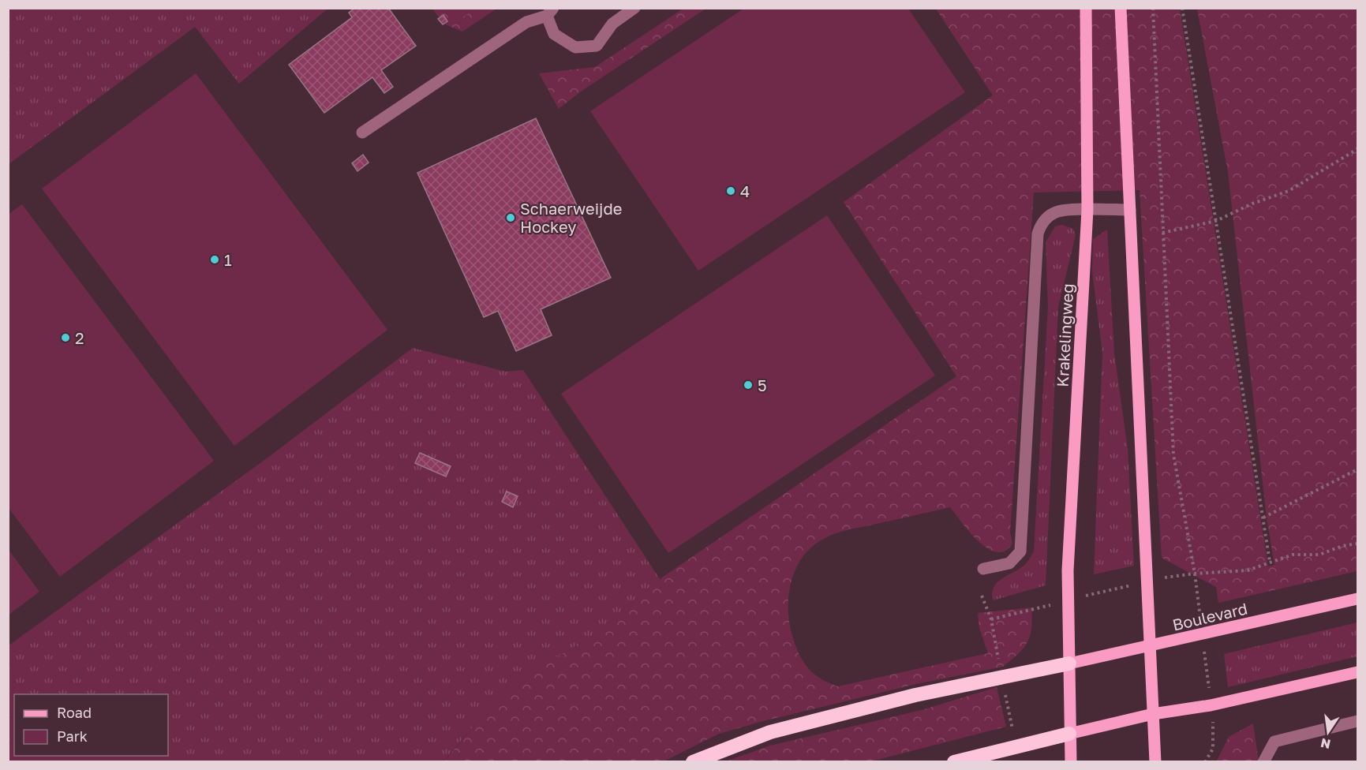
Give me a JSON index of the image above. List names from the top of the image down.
{
  "streets": {
    "main road": ["Krakelingweg", "Boulevard"]
  },
  "crossings": [
    ["Krakelingweg", "Boulevard"]
  ],
  "places": [
    "4",
    "Schaerweijde Hockey",
    "1",
    "2",
    "5"
  ],
  "legend": ["Road", "Park"],
  "north": "bottom"
}
